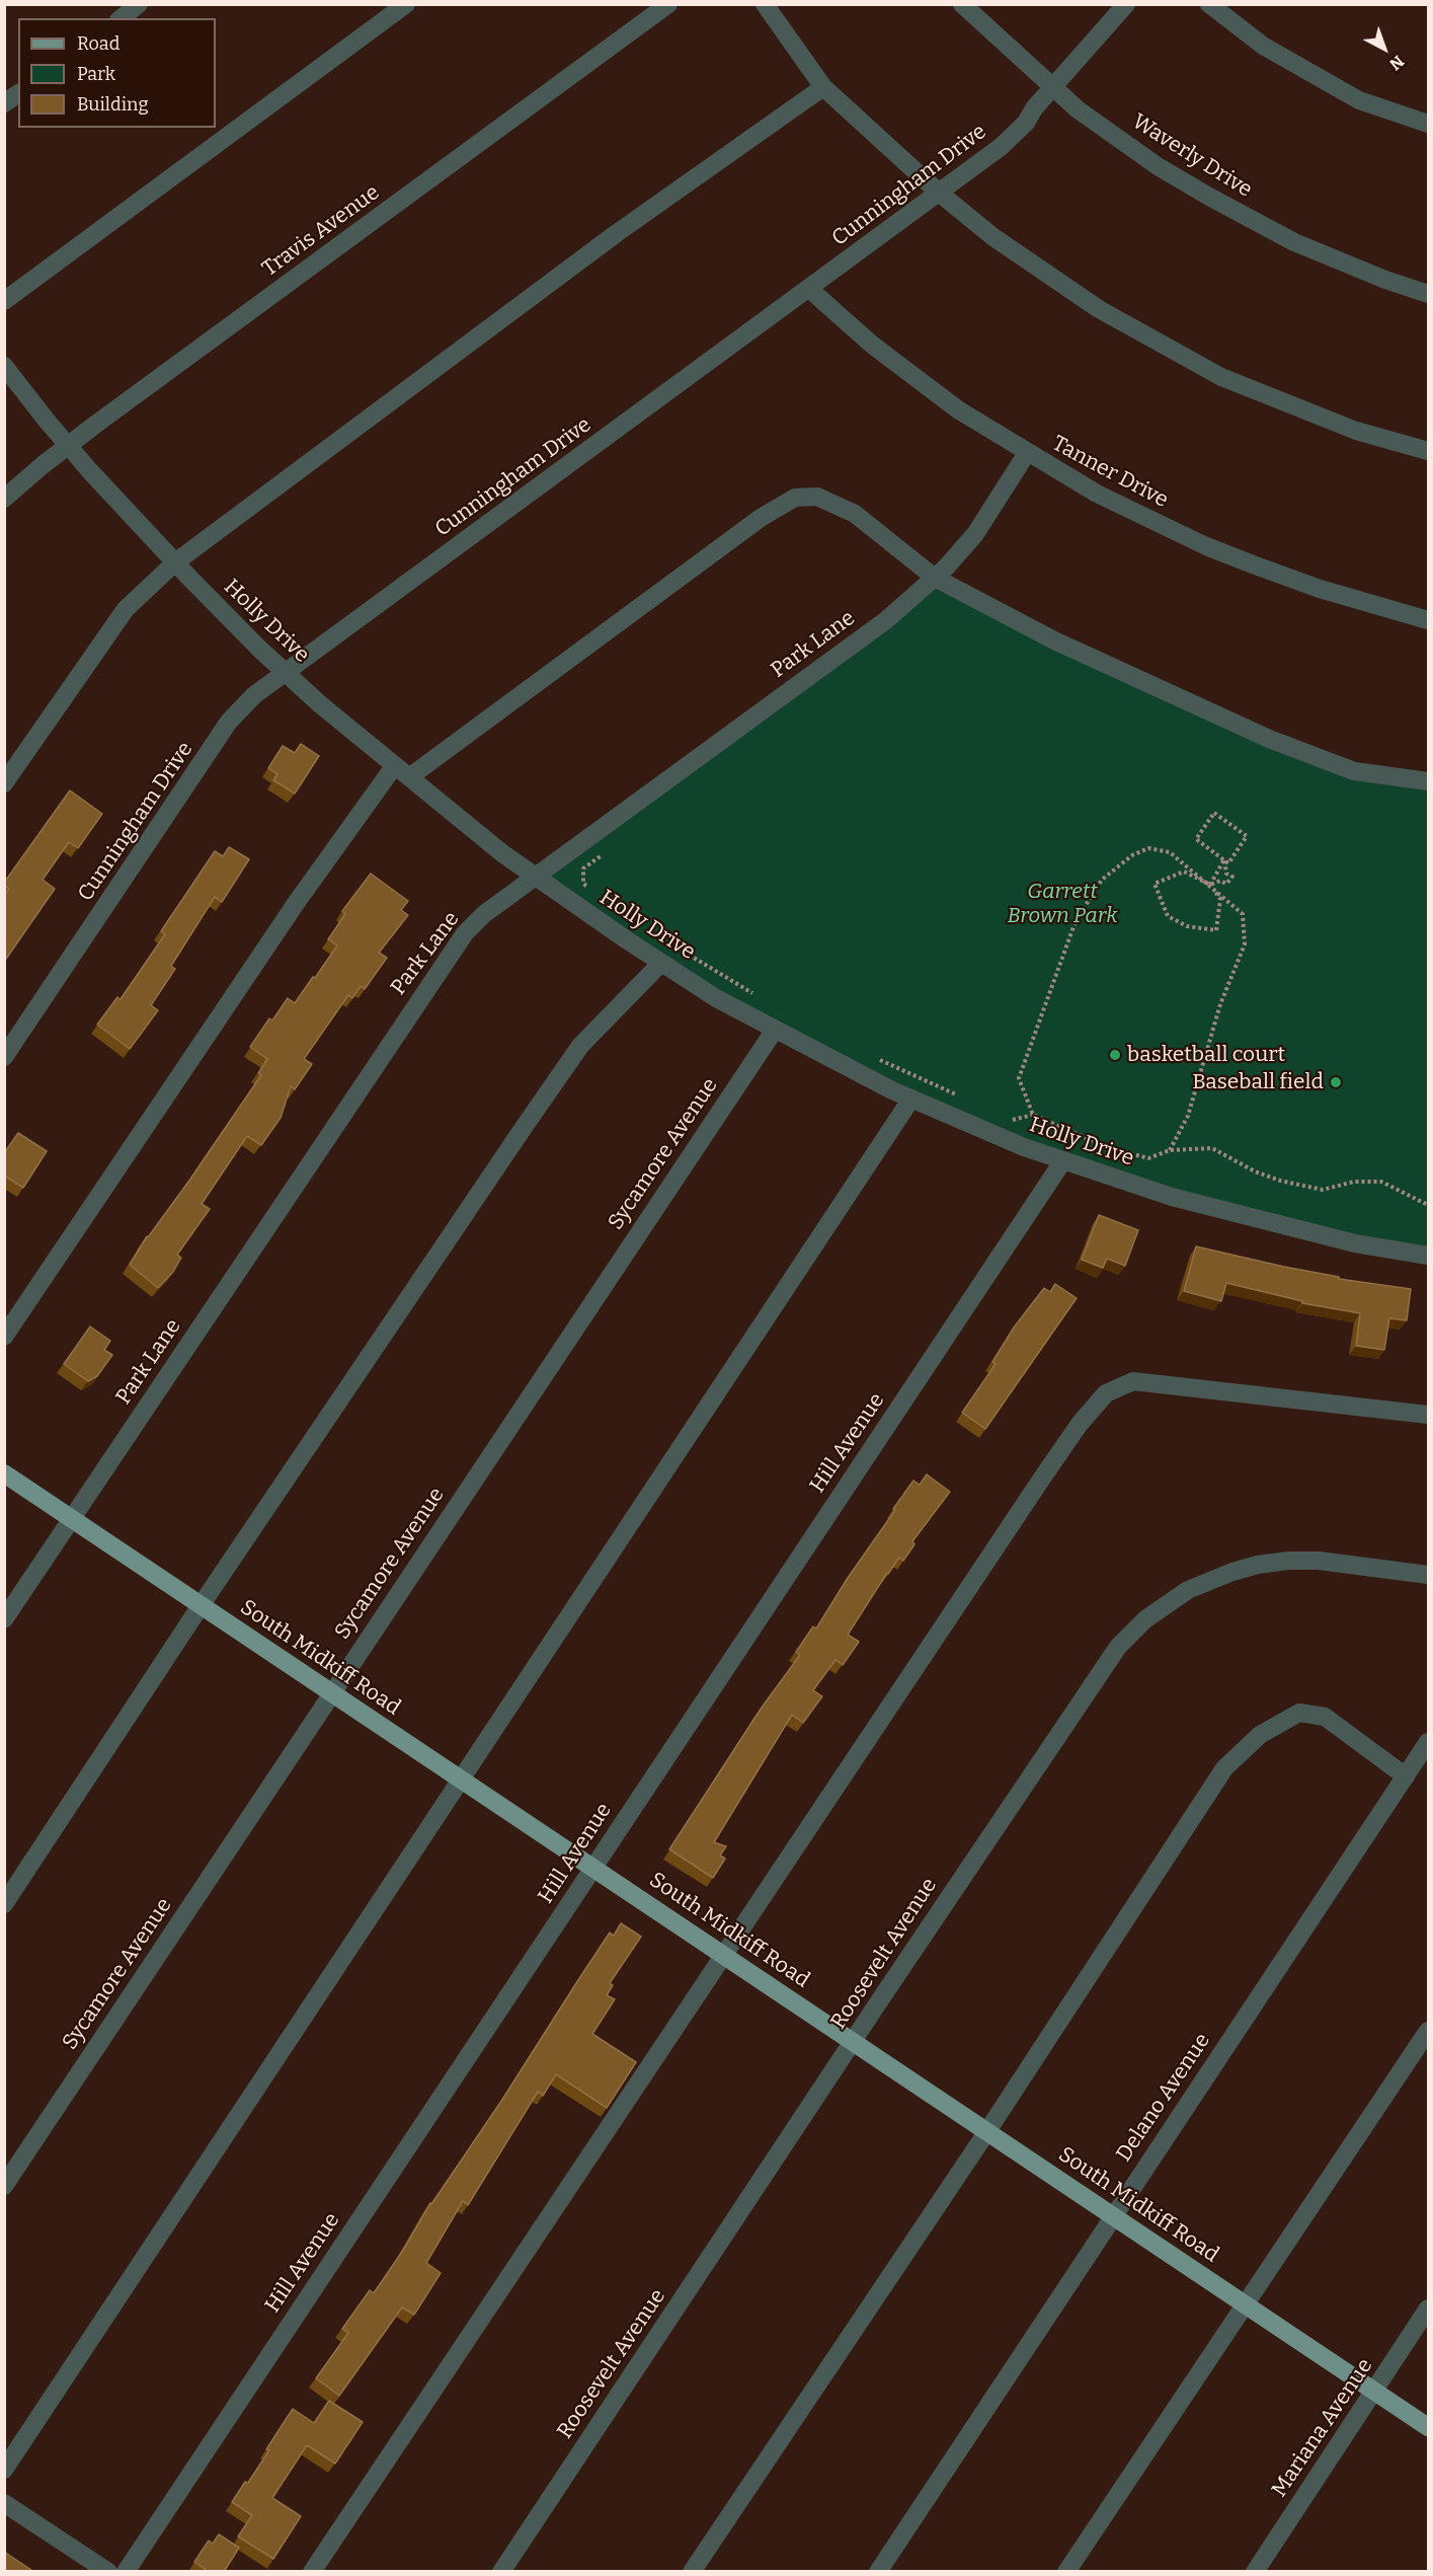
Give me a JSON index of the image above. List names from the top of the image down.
{
  "streets": {
    "main road": ["South Midkiff Road"],
    "street": [
      "Waverly Drive",
      "Cunningham Drive",
      "Travis Avenue",
      "Tanner Drive",
      "Holly Drive",
      "Park Lane",
      "Sycamore Avenue",
      "Hill Avenue",
      "Roosevelt Avenue",
      "Delano Avenue",
      "Mariana Avenue"
    ]
  },
  "crossings": [
    ["Waverly Drive", "Cunningham Drive"],
    ["Cunningham Drive", "Tanner Drive"],
    ["Cunningham Drive", "Holly Drive"],
    ["Travis Avenue", "Holly Drive"],
    ["Tanner Drive", "Park Lane"],
    ["Holly Drive", "Park Lane"],
    ["Holly Drive", "Sycamore Avenue"],
    ["Holly Drive", "Hill Avenue"],
    ["Park Lane", "South Midkiff Road"],
    ["Sycamore Avenue", "South Midkiff Road"],
    ["Hill Avenue", "South Midkiff Road"],
    ["South Midkiff Road", "Roosevelt Avenue"],
    ["South Midkiff Road", "Delano Avenue"],
    ["South Midkiff Road", "Mariana Avenue"]
  ],
  "parks": ["Garrett Brown Park"],
  "places": ["basketball court", "Baseball field"],
  "legend": ["Road", "Park", "Building"],
  "north": "bottom right"
}
